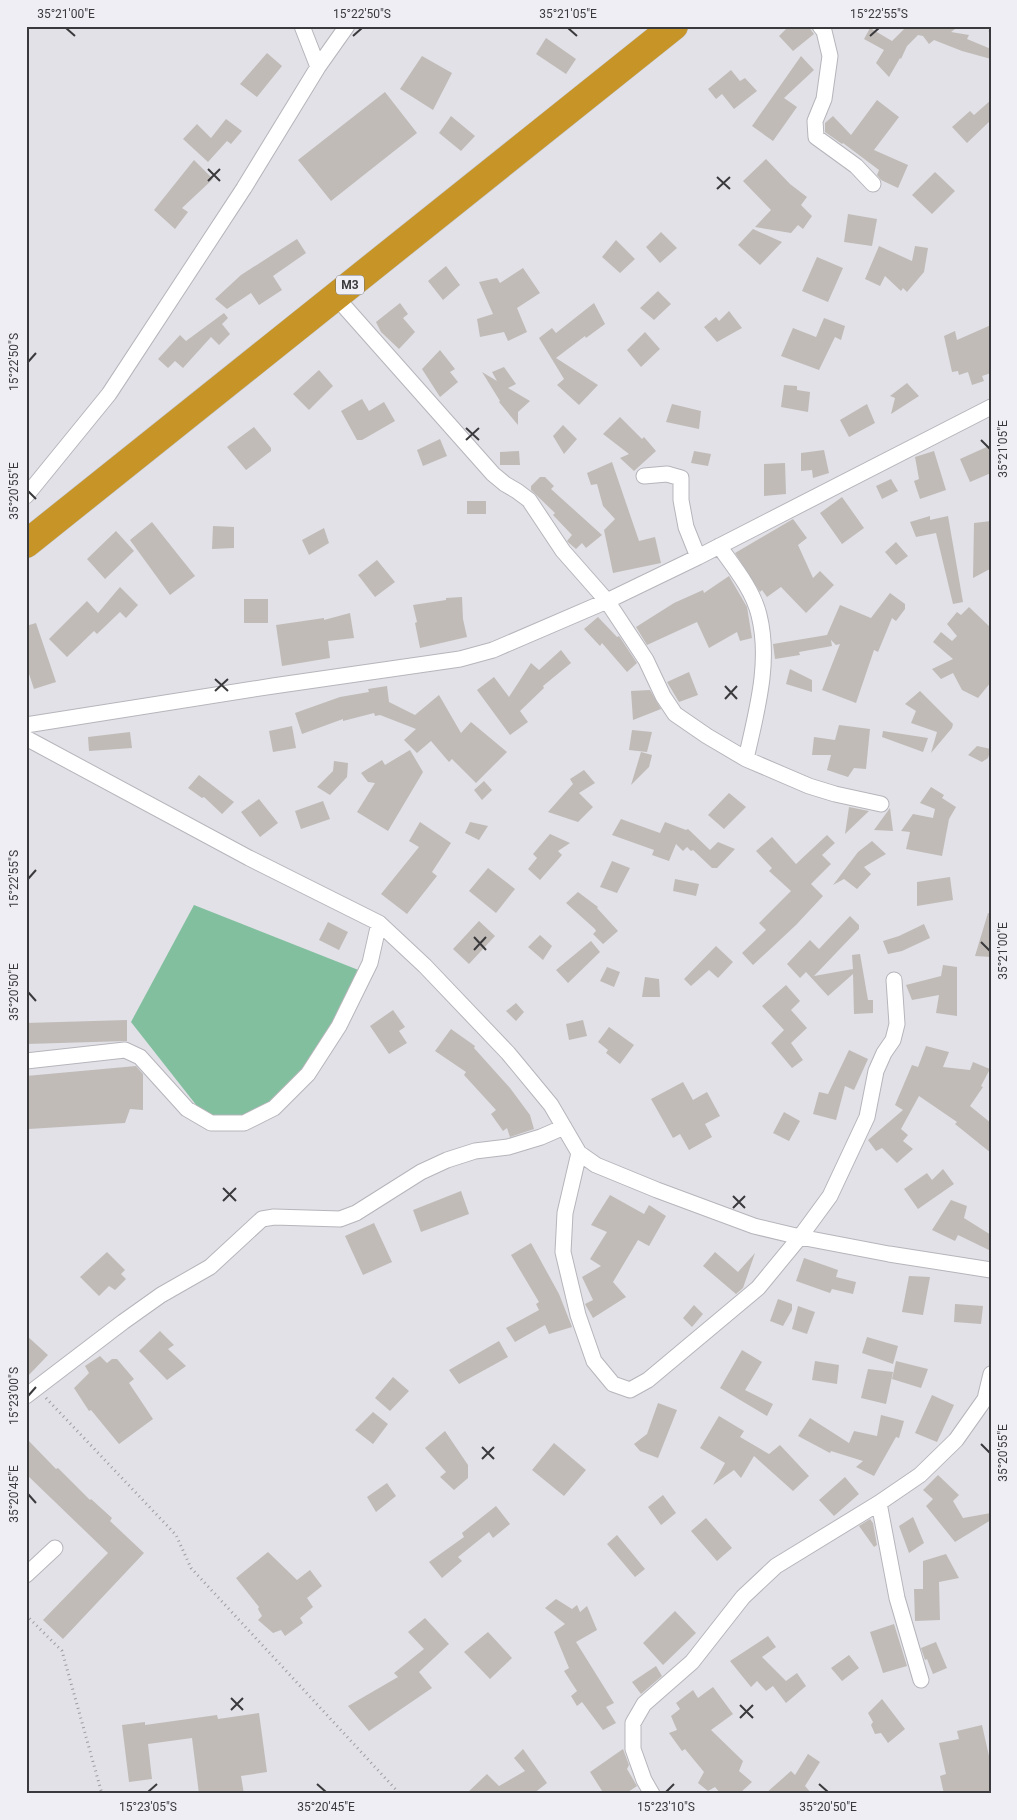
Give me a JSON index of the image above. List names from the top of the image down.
{
  "streets": {
    "highway": ["M3"]
  },
  "coordinates": [
    "35°21'00\"E",
    "15°22'50\"S",
    "35°21'05\"E",
    "15°22'55\"S",
    "35°20'55\"E",
    "35°20'50\"E",
    "15°23'00\"S",
    "35°20'45\"E",
    "15°23'05\"S",
    "15°23'10\"S"
  ]
}
